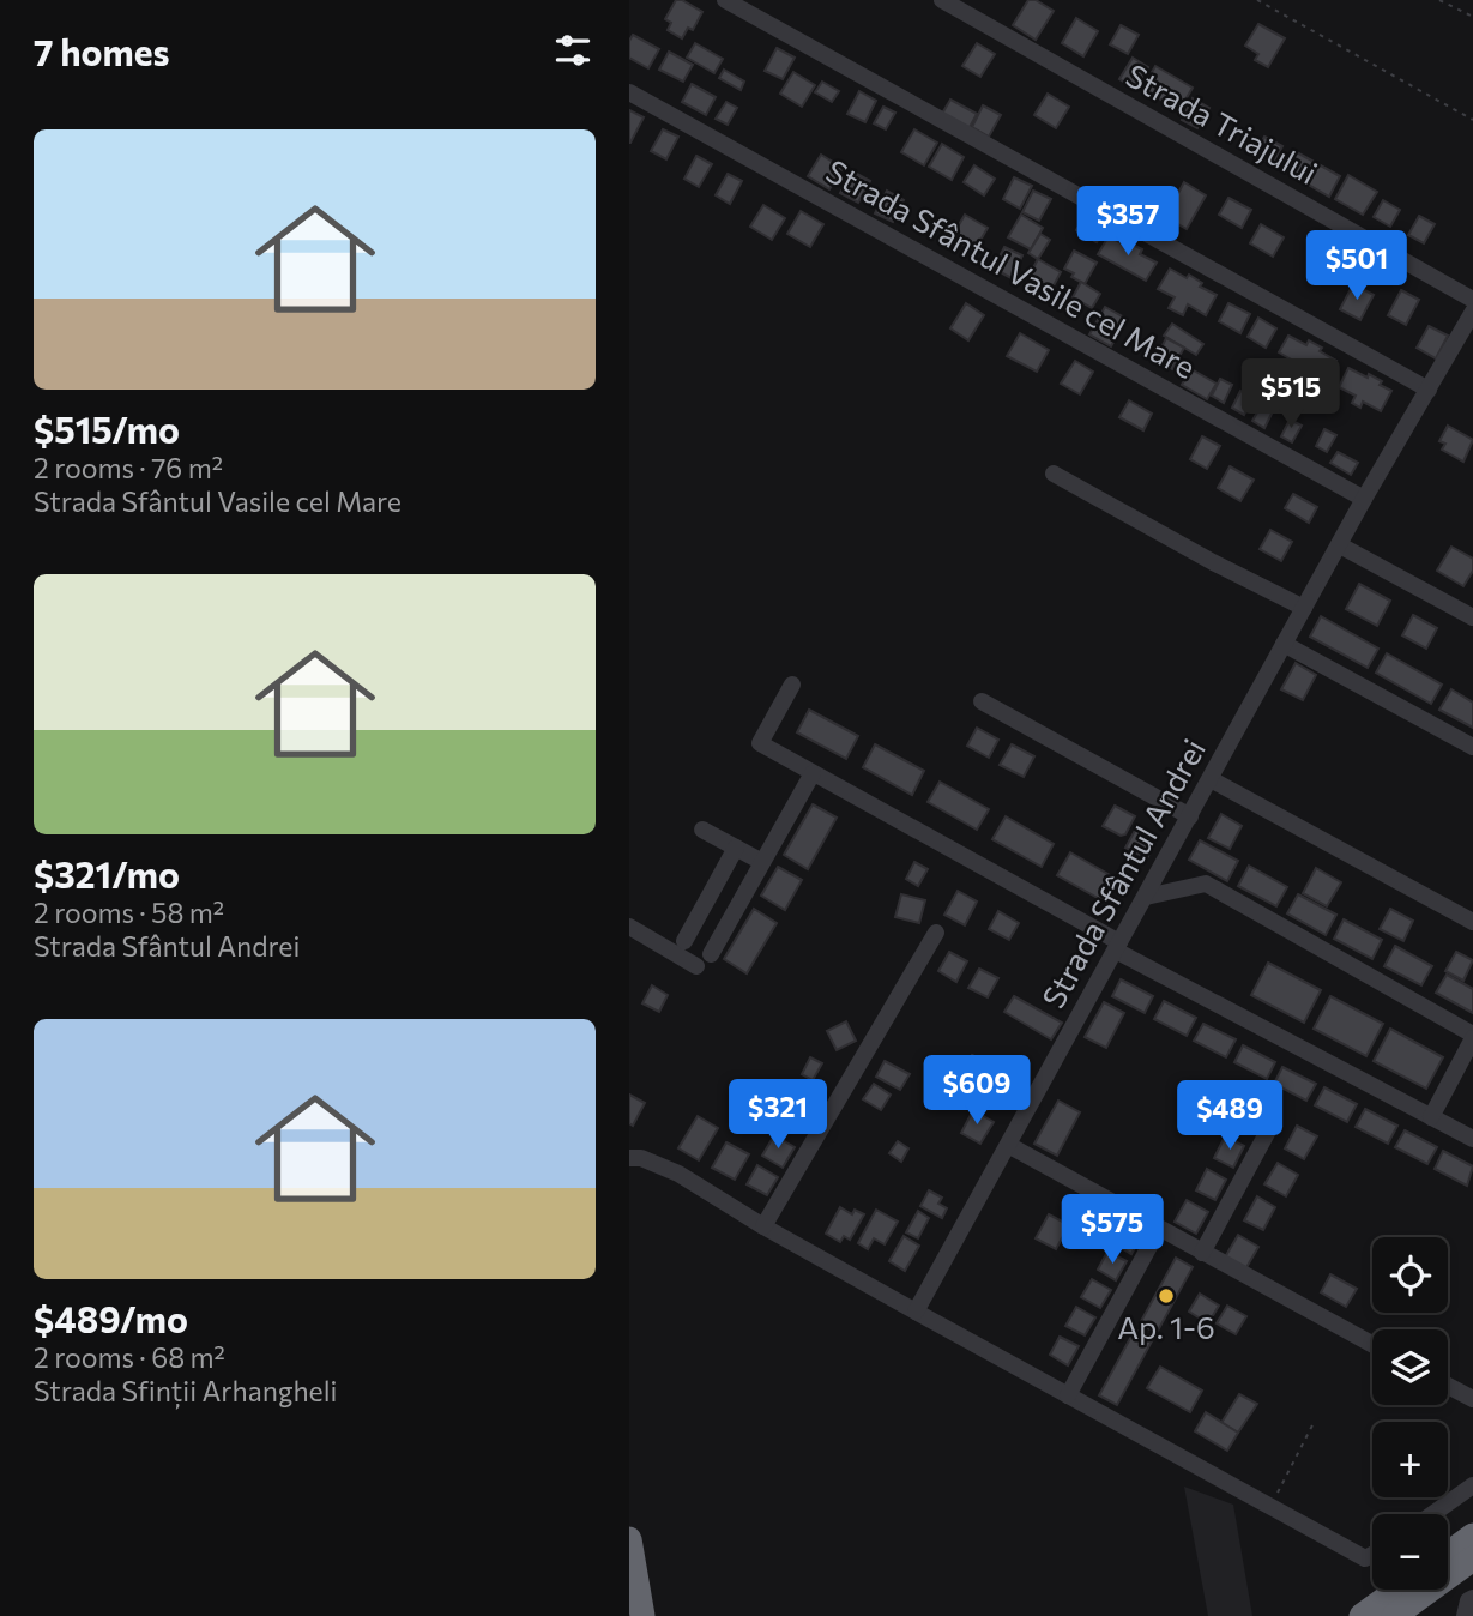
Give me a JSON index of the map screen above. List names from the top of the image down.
{
  "streets": {
    "street": ["Strada Triajului", "Strada Sfântul Vasile cel Mare", "Strada Sfântul Andrei"]
  },
  "crossings": [
    ["Strada Sfântul Vasile cel Mare", "Strada Sfântul Andrei"]
  ],
  "places": ["Ap. 1-6"],
  "page": {
    "heading": "7 homes",
    "list": [
      {
        "name": "$515/mo",
        "note": "2 rooms · 76 m² · Strada Sfântul Vasile cel Mare"
      },
      {
        "name": "$321/mo",
        "note": "2 rooms · 58 m² · Strada Sfântul Andrei"
      },
      {
        "name": "$489/mo",
        "note": "2 rooms · 68 m² · Strada Sfinții Arhangheli"
      }
    ],
    "price": [
      "$357",
      "$501",
      "$515",
      "$609",
      "$321",
      "$489",
      "$575"
    ],
    "map_buttons": ["+", "−"]
  }
}
